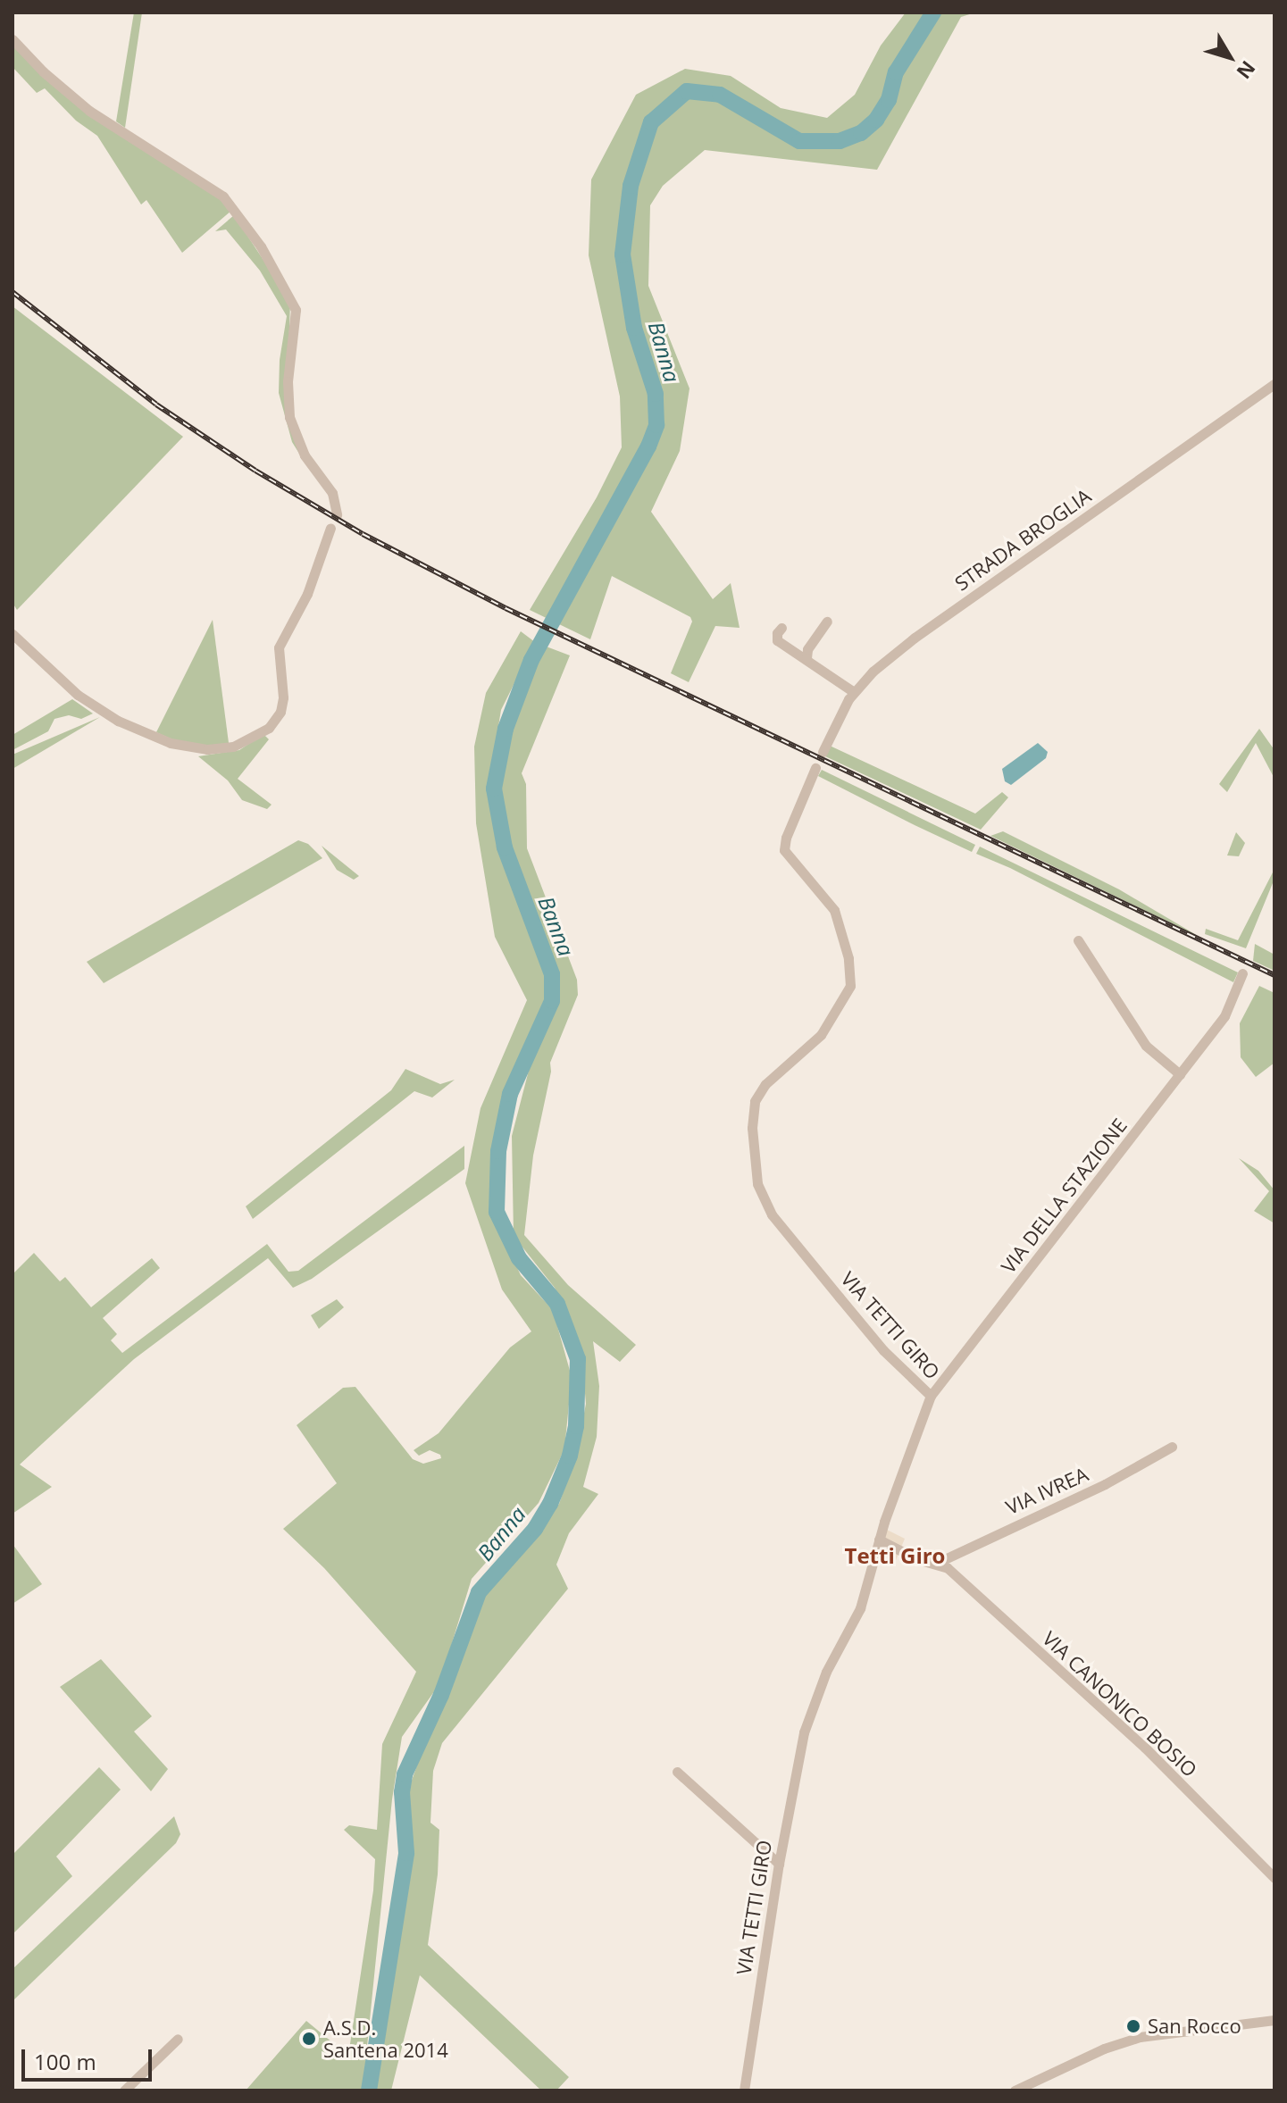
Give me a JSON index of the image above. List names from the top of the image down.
{
  "streets": {
    "street": [
      "STRADA BROGLIA",
      "VIA DELLA STAZIONE",
      "VIA TETTI GIRO",
      "VIA IVREA",
      "VIA CANONICO BOSIO"
    ]
  },
  "crossings": [
    ["VIA DELLA STAZIONE", "VIA TETTI GIRO"],
    ["VIA TETTI GIRO", "VIA CANONICO BOSIO"],
    ["VIA IVREA", "VIA CANONICO BOSIO"]
  ],
  "districts": ["Tetti Giro"],
  "water": ["Banna"],
  "places": ["San Rocco", "A.S.D. Santena 2014"],
  "scale_bar": "100 m",
  "north": "bottom right"
}
